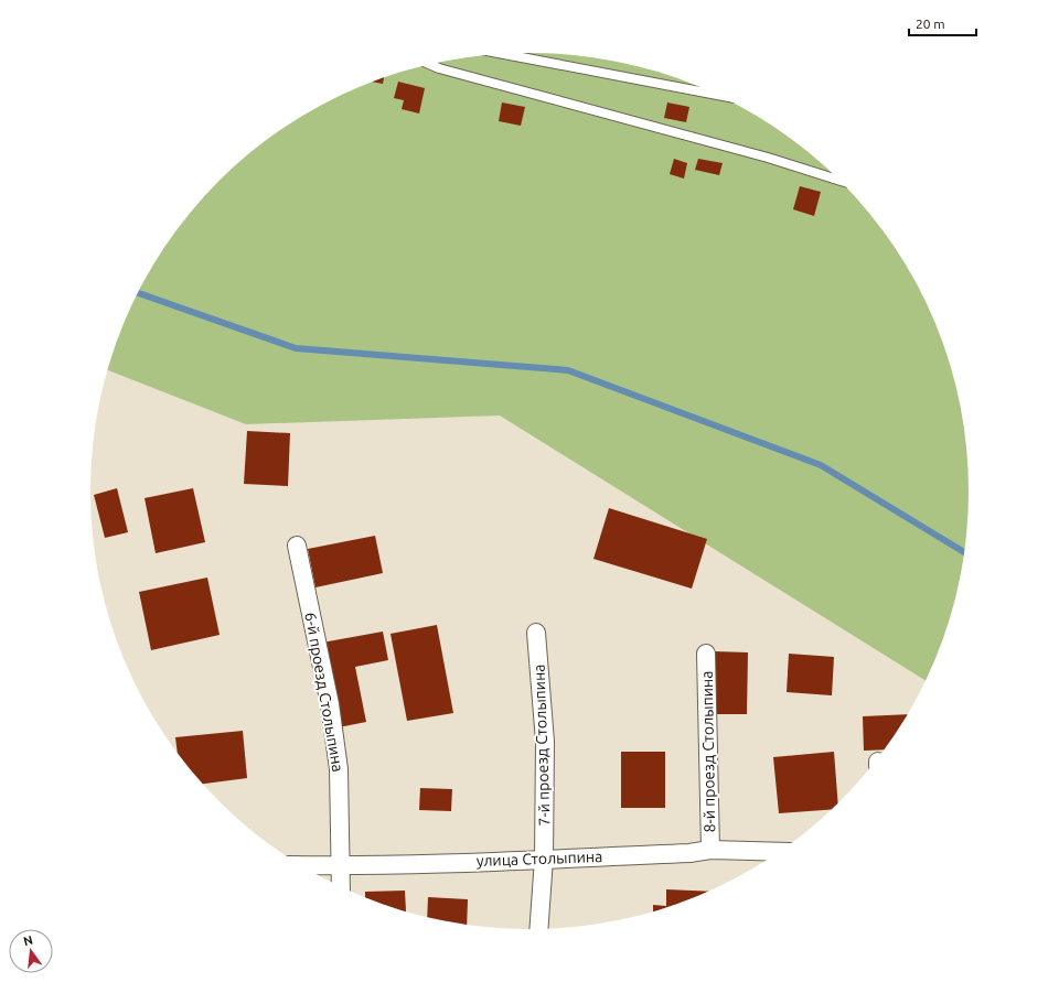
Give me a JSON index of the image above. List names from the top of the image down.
{
  "streets": {
    "street": [
      "6-й проезд Столыпина",
      "7-й проезд Столыпина",
      "8-й проезд Столыпина",
      "улица Столыпина"
    ]
  },
  "crossings": [
    ["6-й проезд Столыпина", "улица Столыпина"],
    ["7-й проезд Столыпина", "улица Столыпина"],
    ["8-й проезд Столыпина", "улица Столыпина"]
  ],
  "scale_bar": "20 m",
  "north": "top"
}
